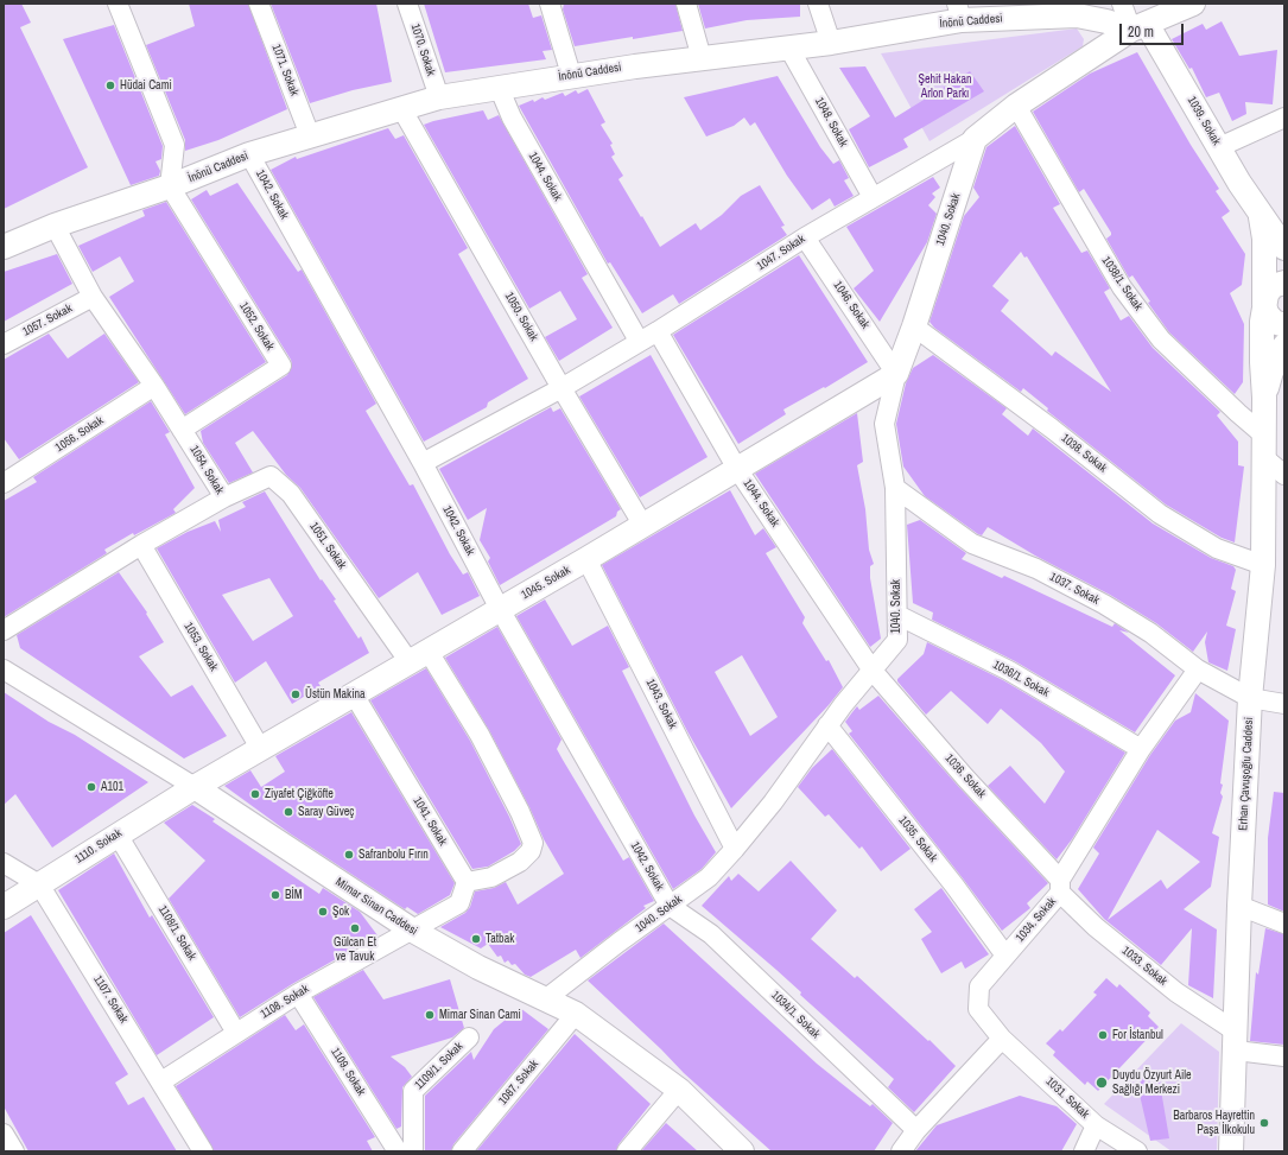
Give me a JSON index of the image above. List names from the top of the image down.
{
  "streets": {
    "street": [
      "İnönü Caddesi",
      "1070. Sokak",
      "1071. Sokak",
      "1039. Sokak",
      "1048. Sokak",
      "1044. Sokak",
      "1042. Sokak",
      "1040. Sokak",
      "1047. Sokak",
      "1038/1. Sokak",
      "1046. Sokak",
      "1050. Sokak",
      "1057. Sokak",
      "1052. Sokak",
      "1056. Sokak",
      "1038. Sokak",
      "1054. Sokak",
      "1051. Sokak",
      "1045. Sokak",
      "1037. Sokak",
      "1053. Sokak",
      "1036/1. Sokak",
      "1043. Sokak",
      "Erhan Çavuşoğlu Caddesi",
      "1036. Sokak",
      "1041. Sokak",
      "1035. Sokak",
      "1110. Sokak",
      "Mimar Sinan Caddesi",
      "1034. Sokak",
      "1108/1. Sokak",
      "1033. Sokak",
      "1107. Sokak",
      "1108. Sokak",
      "1034/1. Sokak",
      "1109/1. Sokak",
      "1109. Sokak",
      "1087. Sokak",
      "1031. Sokak"
    ]
  },
  "crossings": [
    ["İnönü Caddesi", "1070. Sokak"],
    ["İnönü Caddesi", "1071. Sokak"],
    ["İnönü Caddesi", "1039. Sokak"],
    ["İnönü Caddesi", "1048. Sokak"],
    ["İnönü Caddesi", "1044. Sokak"],
    ["İnönü Caddesi", "1042. Sokak"],
    ["İnönü Caddesi", "1047. Sokak"],
    ["İnönü Caddesi", "1050. Sokak"],
    ["İnönü Caddesi", "1052. Sokak"],
    ["İnönü Caddesi", "1054. Sokak"],
    ["1039. Sokak", "1047. Sokak"],
    ["1048. Sokak", "1047. Sokak"],
    ["1044. Sokak", "1040. Sokak"],
    ["1044. Sokak", "1047. Sokak"],
    ["1044. Sokak", "1045. Sokak"],
    ["1044. Sokak", "1036. Sokak"],
    ["1042. Sokak", "1040. Sokak"],
    ["1042. Sokak", "1047. Sokak"],
    ["1042. Sokak", "1045. Sokak"],
    ["1042. Sokak", "1034/1. Sokak"],
    ["1040. Sokak", "1047. Sokak"],
    ["1040. Sokak", "1046. Sokak"],
    ["1040. Sokak", "1038. Sokak"],
    ["1040. Sokak", "1045. Sokak"],
    ["1040. Sokak", "1037. Sokak"],
    ["1040. Sokak", "1036/1. Sokak"],
    ["1040. Sokak", "1043. Sokak"],
    ["1040. Sokak", "1036. Sokak"],
    ["1040. Sokak", "1035. Sokak"],
    ["1040. Sokak", "Mimar Sinan Caddesi"],
    ["1040. Sokak", "1034/1. Sokak"],
    ["1047. Sokak", "1038/1. Sokak"],
    ["1047. Sokak", "1046. Sokak"],
    ["1047. Sokak", "1050. Sokak"],
    ["1038/1. Sokak", "Erhan Çavuşoğlu Caddesi"],
    ["1046. Sokak", "1045. Sokak"],
    ["1050. Sokak", "1045. Sokak"],
    ["1057. Sokak", "1054. Sokak"],
    ["1052. Sokak", "1054. Sokak"],
    ["1056. Sokak", "1054. Sokak"],
    ["1038. Sokak", "Erhan Çavuşoğlu Caddesi"],
    ["1054. Sokak", "1051. Sokak"],
    ["1054. Sokak", "1053. Sokak"],
    ["1051. Sokak", "1045. Sokak"],
    ["1045. Sokak", "1053. Sokak"],
    ["1045. Sokak", "1043. Sokak"],
    ["1045. Sokak", "1041. Sokak"],
    ["1045. Sokak", "1110. Sokak"],
    ["1045. Sokak", "Mimar Sinan Caddesi"],
    ["1037. Sokak", "Erhan Çavuşoğlu Caddesi"],
    ["1037. Sokak", "1034. Sokak"],
    ["1036/1. Sokak", "1034. Sokak"],
    ["Erhan Çavuşoğlu Caddesi", "1033. Sokak"],
    ["1036. Sokak", "1034. Sokak"],
    ["1036. Sokak", "1033. Sokak"],
    ["1035. Sokak", "1034. Sokak"],
    ["1110. Sokak", "Mimar Sinan Caddesi"],
    ["1110. Sokak", "1108/1. Sokak"],
    ["1110. Sokak", "1107. Sokak"],
    ["Mimar Sinan Caddesi", "1108. Sokak"],
    ["Mimar Sinan Caddesi", "1087. Sokak"],
    ["1034. Sokak", "1033. Sokak"],
    ["1034. Sokak", "1031. Sokak"],
    ["1108/1. Sokak", "1108. Sokak"],
    ["1107. Sokak", "1108. Sokak"],
    ["1108. Sokak", "1109. Sokak"]
  ],
  "parks": ["Şehit Hakan Arlon Parkı"],
  "places": [
    "Hüdai Cami",
    "Üstün Makina",
    "A101",
    "Ziyafet Çiğköfte",
    "Saray Güveç",
    "Safranbolu Fırın",
    "BİM",
    "Şok",
    "Gülcan Et ve Tavuk",
    "Tatbak",
    "Mimar Sinan Cami",
    "For İstanbul",
    "Duydu Özyurt Aile Sağlığı Merkezi",
    "Barbaros Hayrettin Paşa İlkokulu"
  ],
  "scale_bar": "20 m"
}
